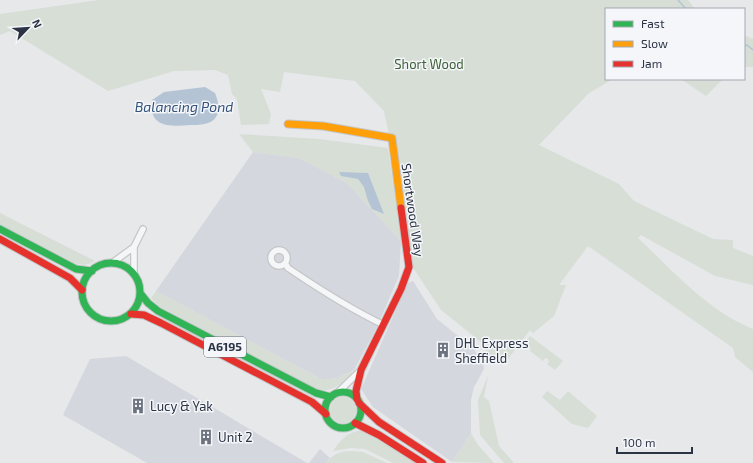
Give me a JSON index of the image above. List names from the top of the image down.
{
  "streets": {
    "main road": ["Shortwood Way", "A6195"]
  },
  "crossings": [
    ["Shortwood Way", "A6195"]
  ],
  "water": ["Balancing Pond"],
  "parks": ["Short Wood"],
  "places": {
    "building": ["DHL Express Sheffield", "Lucy & Yak", "Unit 2"]
  },
  "legend": ["Fast", "Slow", "Jam"],
  "scale_bar": "100 m",
  "north": "top right"
}
